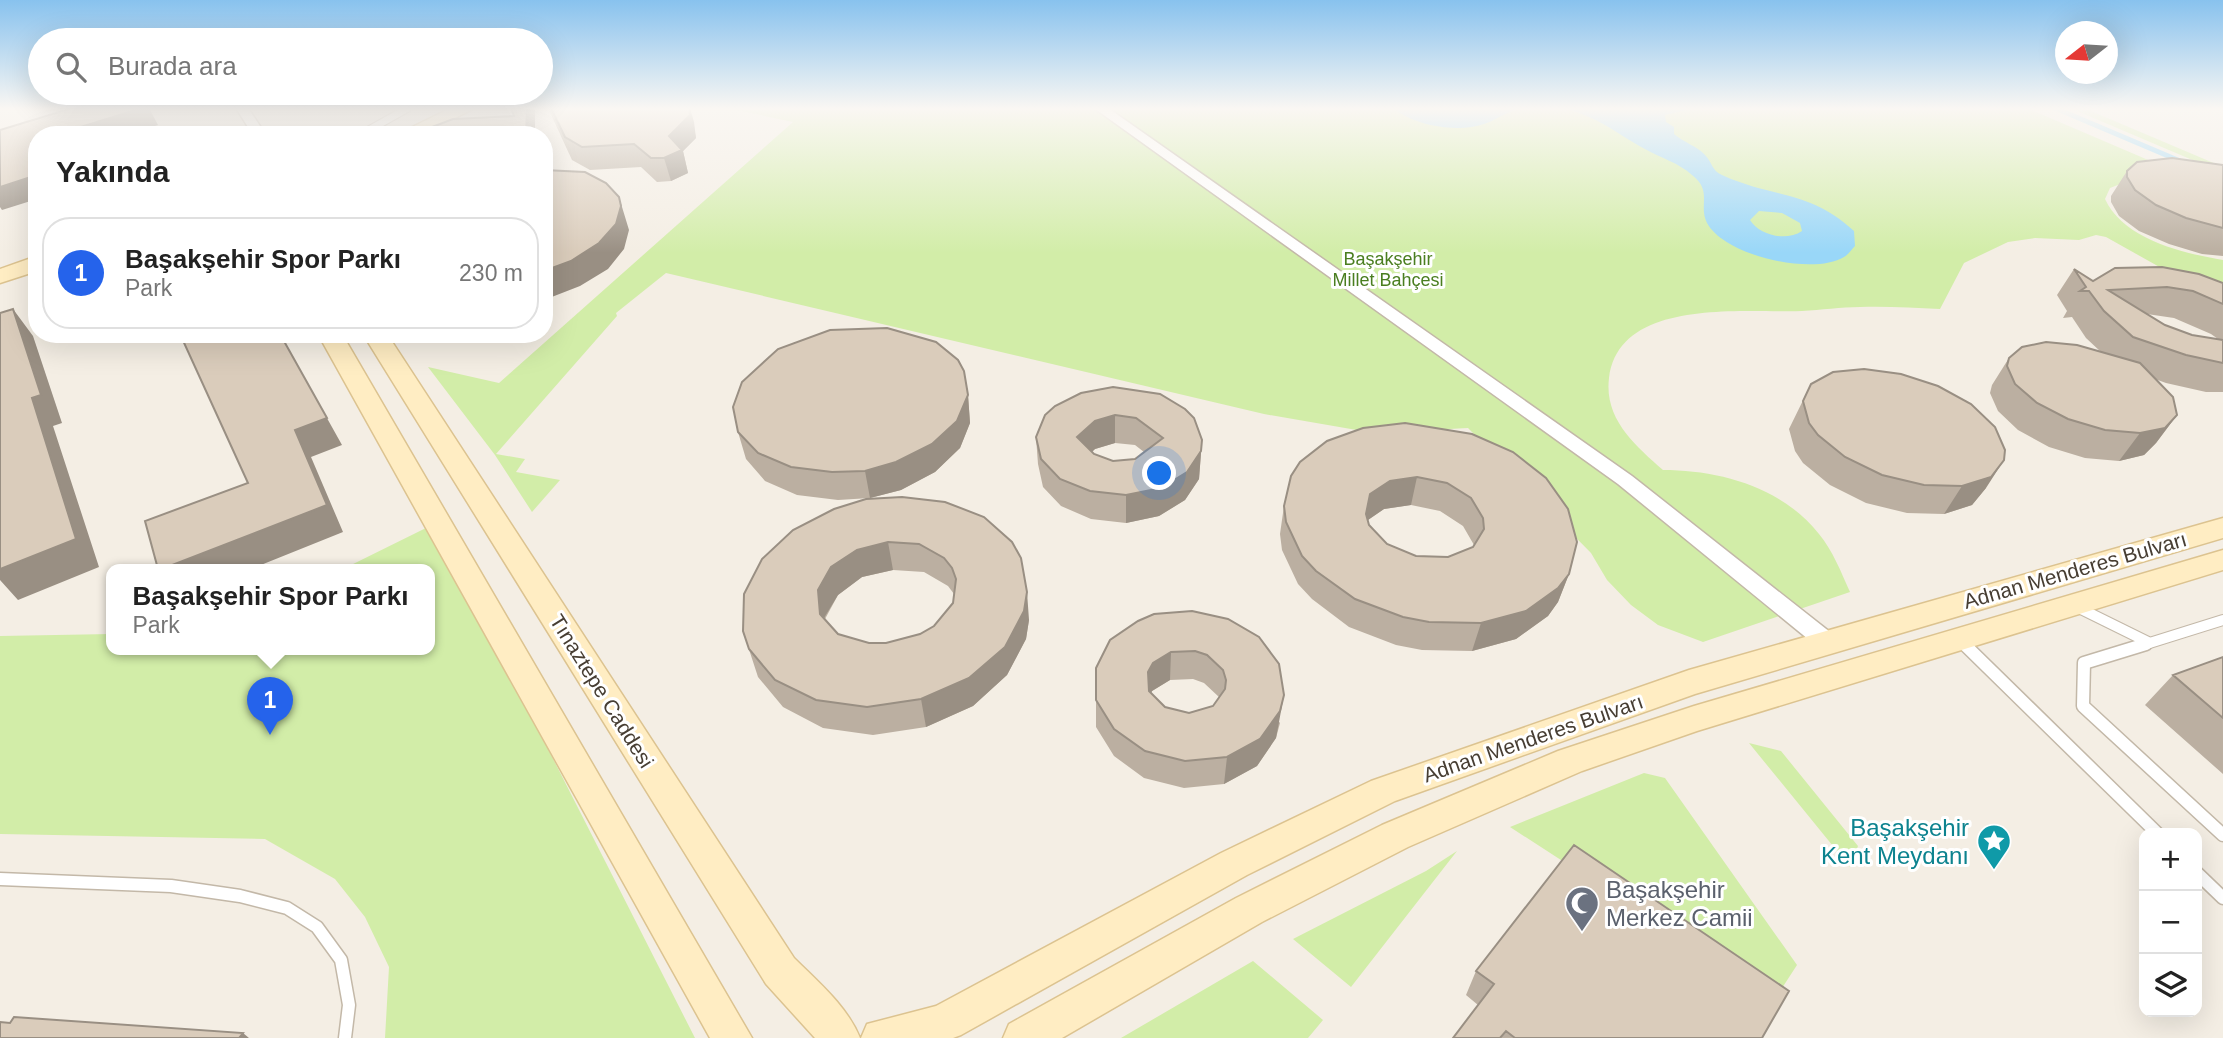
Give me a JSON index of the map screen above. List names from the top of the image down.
{
  "streets": {
    "main road": ["Adnan Menderes Bulvarı", "Tınaztepe Caddesi"]
  },
  "parks": ["Başakşehir Millet Bahçesi"],
  "places": {
    "place": ["Başakşehir Kent Meydanı"],
    "mosque": ["Başakşehir Merkez Camii"]
  },
  "north": "left",
  "page": {
    "search": "Burada ara",
    "heading": "Yakında",
    "list": [
      {
        "mark": "1",
        "name": "Başakşehir Spor Parkı",
        "note": "Park",
        "value": "230 m"
      }
    ],
    "popup": ["Başakşehir Spor Parkı", "Park"],
    "pins": "1",
    "map_buttons": ["+", "−"]
  }
}
